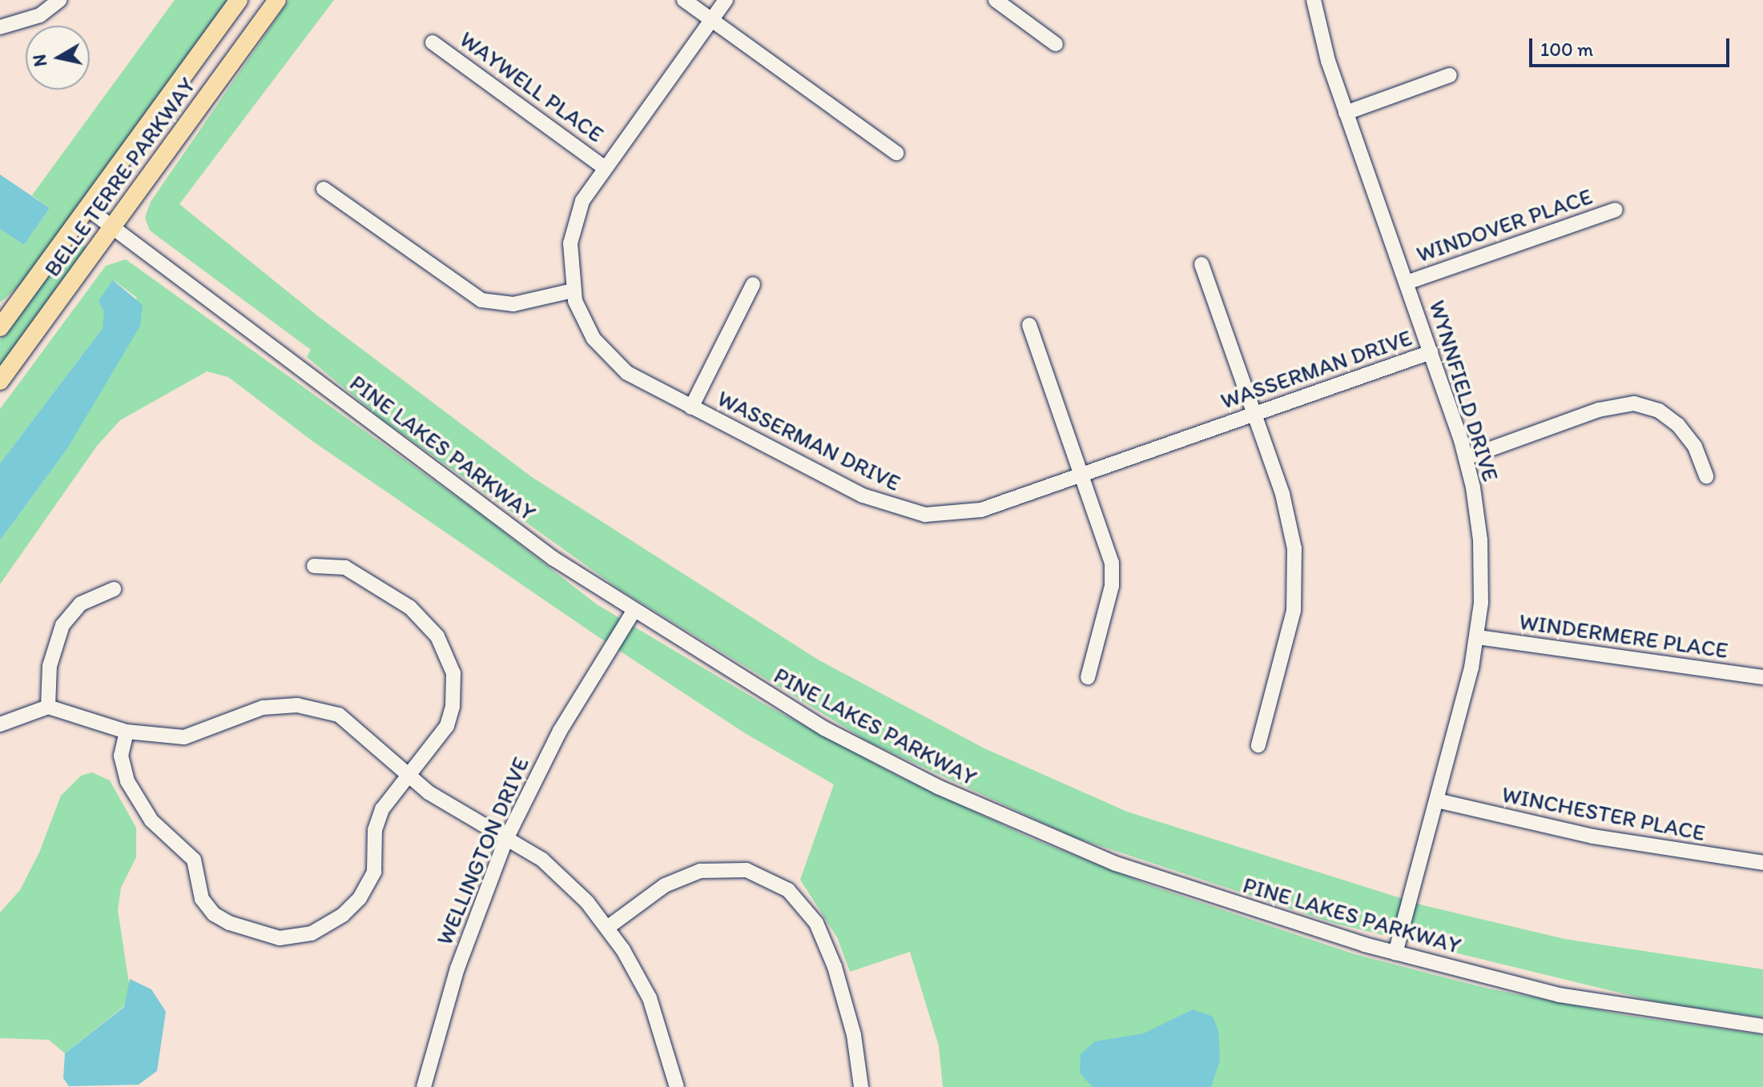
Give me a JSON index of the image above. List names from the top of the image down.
{
  "streets": {
    "main road": ["BELLE TERRE PARKWAY"],
    "street": [
      "WAYWELL PLACE",
      "WINDOVER PLACE",
      "WASSERMAN DRIVE",
      "WYNNFIELD DRIVE",
      "PINE LAKES PARKWAY",
      "WINDERMERE PLACE",
      "WINCHESTER PLACE",
      "WELLINGTON DRIVE"
    ]
  },
  "crossings": [
    ["WAYWELL PLACE", "WASSERMAN DRIVE"],
    ["BELLE TERRE PARKWAY", "PINE LAKES PARKWAY"],
    ["WINDOVER PLACE", "WYNNFIELD DRIVE"],
    ["WASSERMAN DRIVE", "WYNNFIELD DRIVE"],
    ["WYNNFIELD DRIVE", "PINE LAKES PARKWAY"],
    ["WYNNFIELD DRIVE", "WINDERMERE PLACE"],
    ["WYNNFIELD DRIVE", "WINCHESTER PLACE"],
    ["PINE LAKES PARKWAY", "WELLINGTON DRIVE"]
  ],
  "scale_bar": "100 m",
  "north": "left"
}
